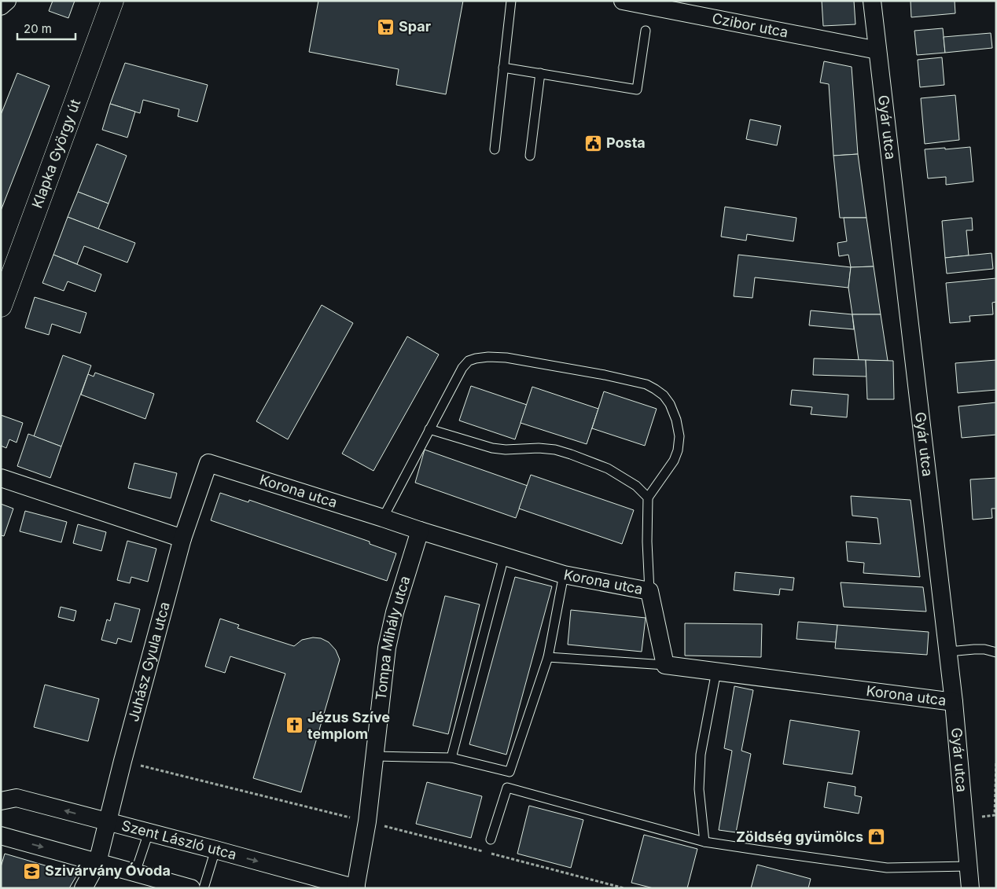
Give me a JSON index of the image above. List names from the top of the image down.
{
  "streets": {
    "main road": ["Klapka György út"],
    "street": [
      "Czibor utca",
      "Gyár utca",
      "Korona utca",
      "Tompa Mihály utca",
      "Juhász Gyula utca",
      "Szent László utca"
    ]
  },
  "crossings": [
    ["Czibor utca", "Gyár utca"],
    ["Gyár utca", "Korona utca"],
    ["Korona utca", "Tompa Mihály utca"],
    ["Korona utca", "Juhász Gyula utca"],
    ["Tompa Mihály utca", "Szent László utca"],
    ["Juhász Gyula utca", "Szent László utca"]
  ],
  "places": {
    "supermarket": ["Spar"],
    "public building": ["Posta"],
    "church": ["Jézus Szíve templom"],
    "shop": ["Zöldség gyümölcs"],
    "school or university": ["Szivárvány Óvoda"]
  },
  "scale_bar": "20 m"
}
